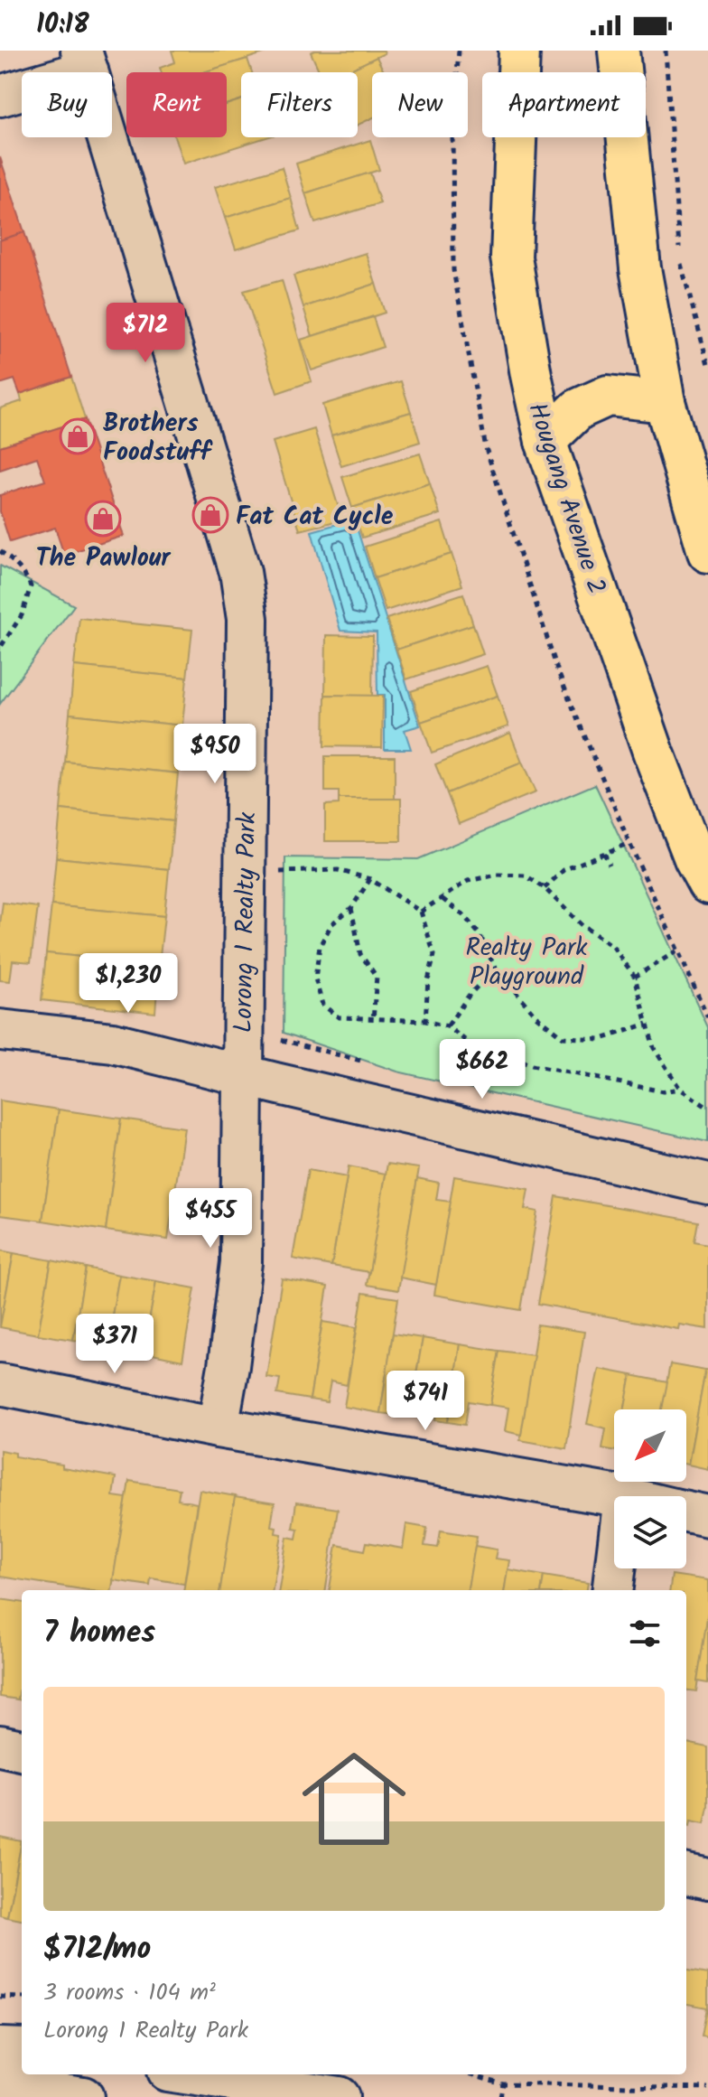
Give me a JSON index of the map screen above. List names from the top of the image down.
{
  "streets": {
    "highway": ["Hougang Avenue 2"],
    "street": ["Lorong 1 Realty Park"]
  },
  "parks": ["Realty Park Playground"],
  "places": {
    "shop": ["Brothers Foodstuff", "Fat Cat Cycle", "The Pawlour"]
  },
  "north": "bottom left",
  "page": {
    "status": "10:18",
    "chip": [
      "Buy",
      "Rent",
      "Filters",
      "New",
      "Apartment"
    ],
    "price": [
      "$712",
      "$950",
      "$1,230",
      "$662",
      "$455",
      "$371",
      "$741"
    ],
    "heading": "7 homes",
    "list": [
      {
        "name": "$712/mo",
        "note": "3 rooms · 104 m² · Lorong 1 Realty Park"
      }
    ]
  }
}
